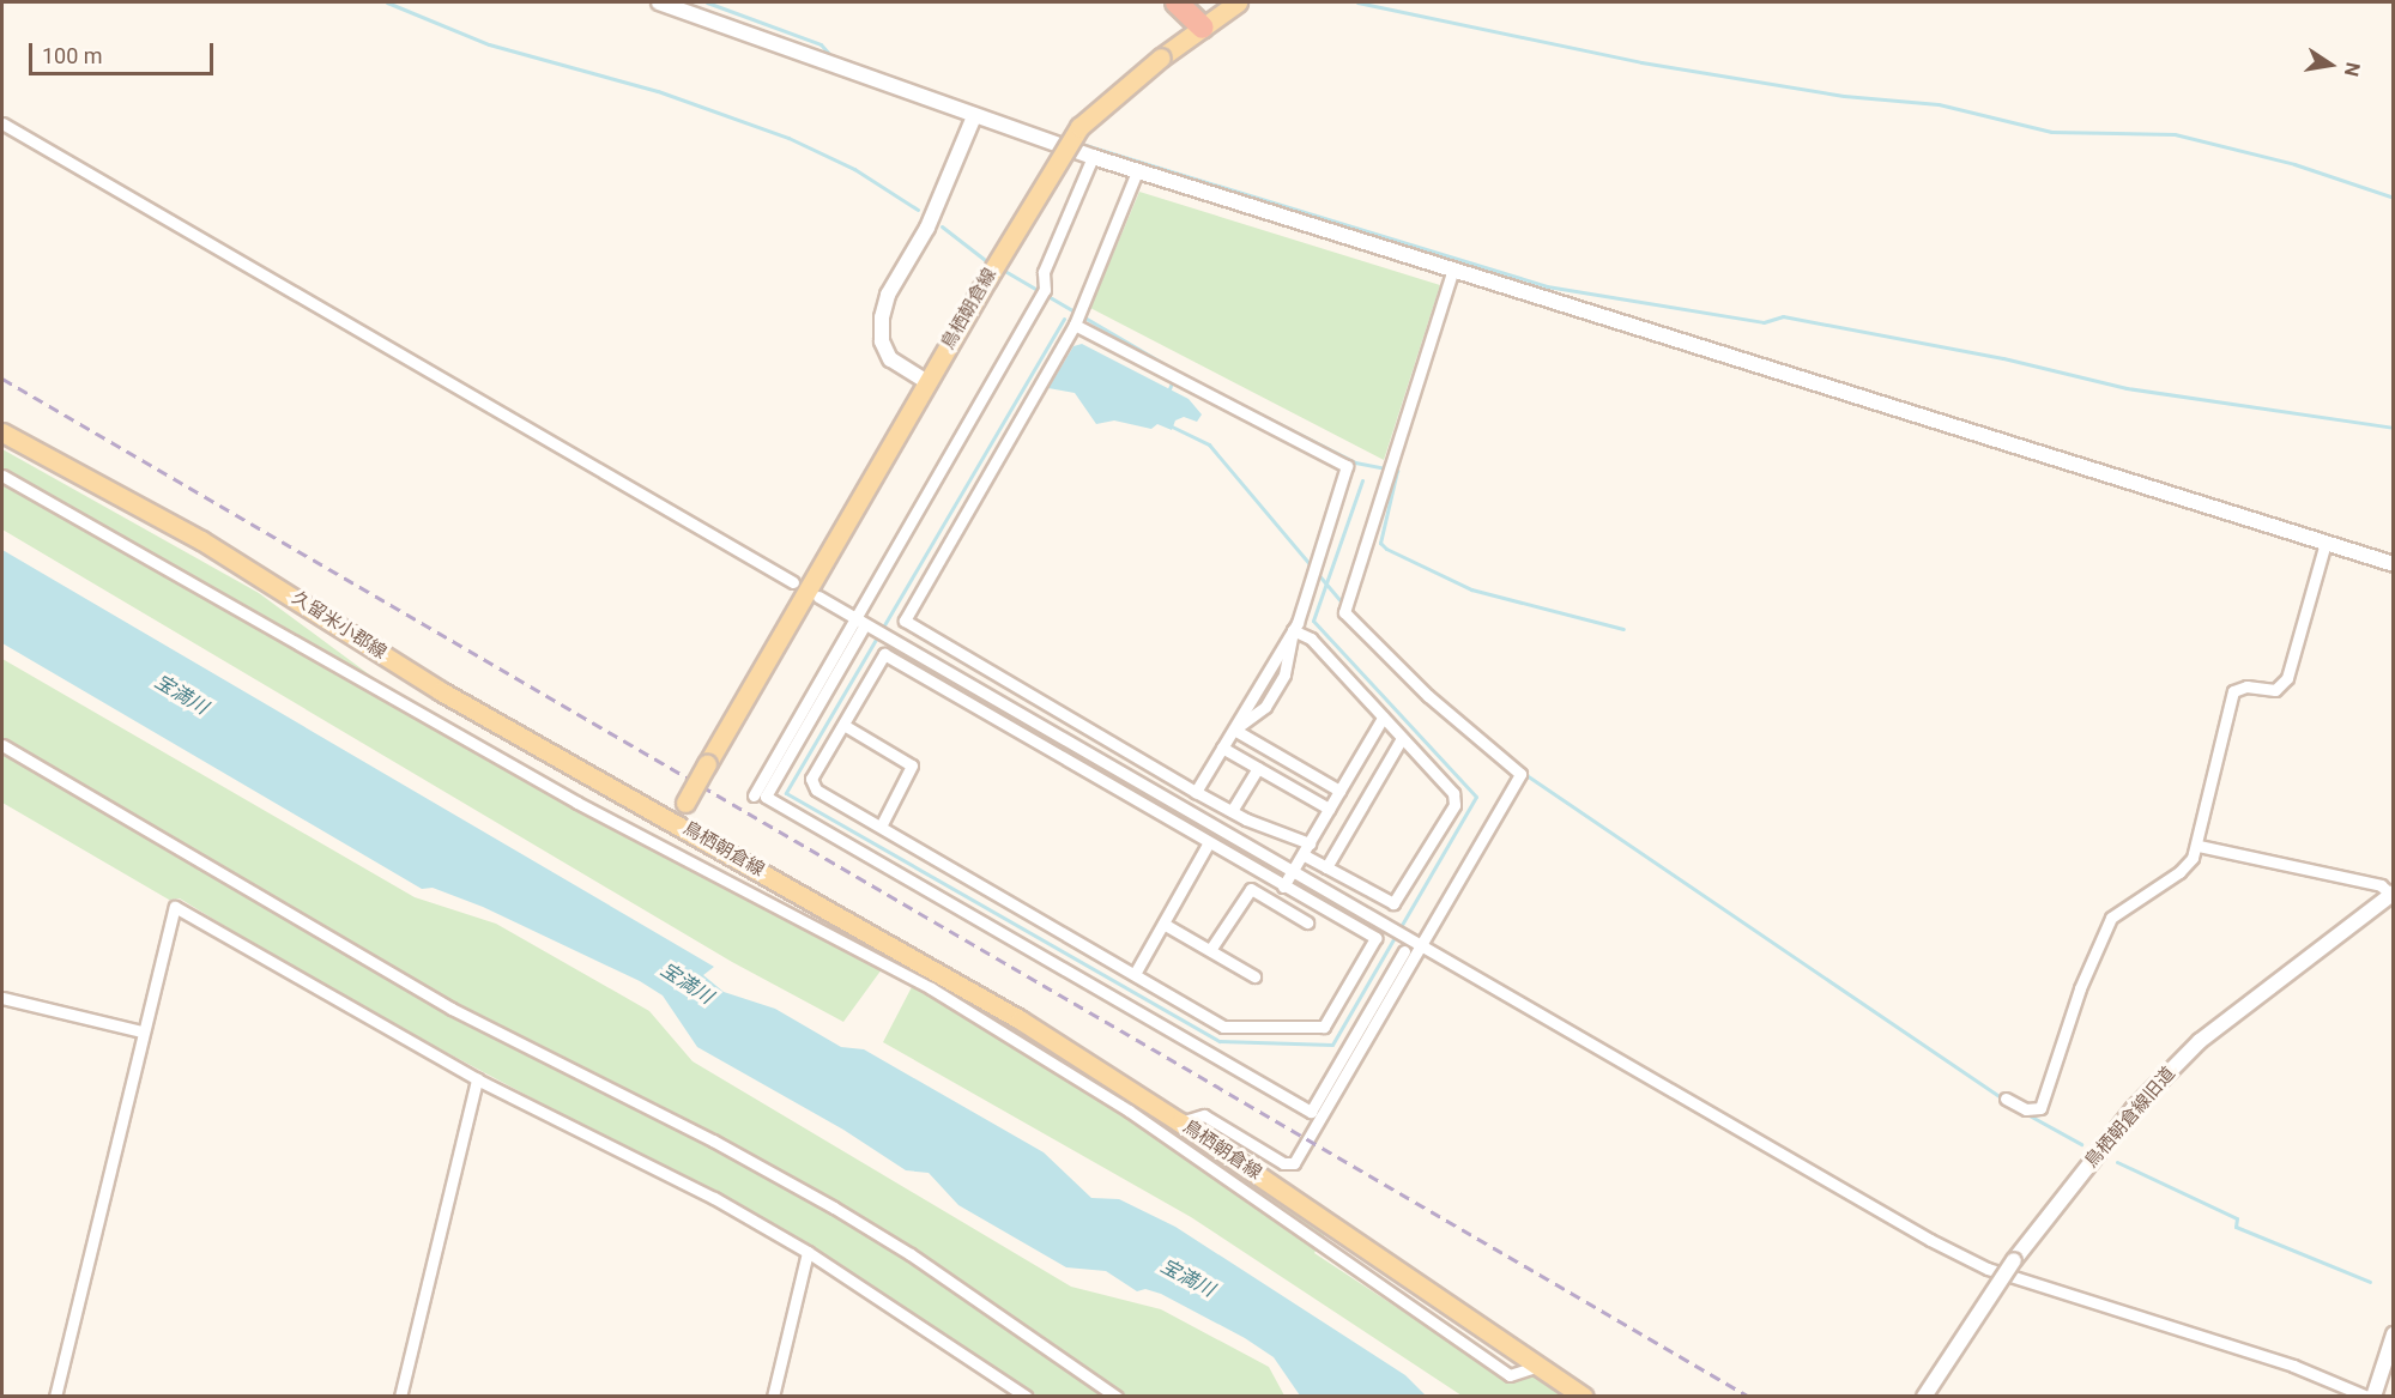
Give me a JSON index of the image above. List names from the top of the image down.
{
  "streets": {
    "main road": ["鳥栖朝倉線", "久留米小郡線"],
    "street": ["鳥栖朝倉線旧道"]
  },
  "crossings": [
    ["鳥栖朝倉線", "久留米小郡線"]
  ],
  "water": ["宝満川"],
  "scale_bar": "100 m",
  "north": "right"
}
